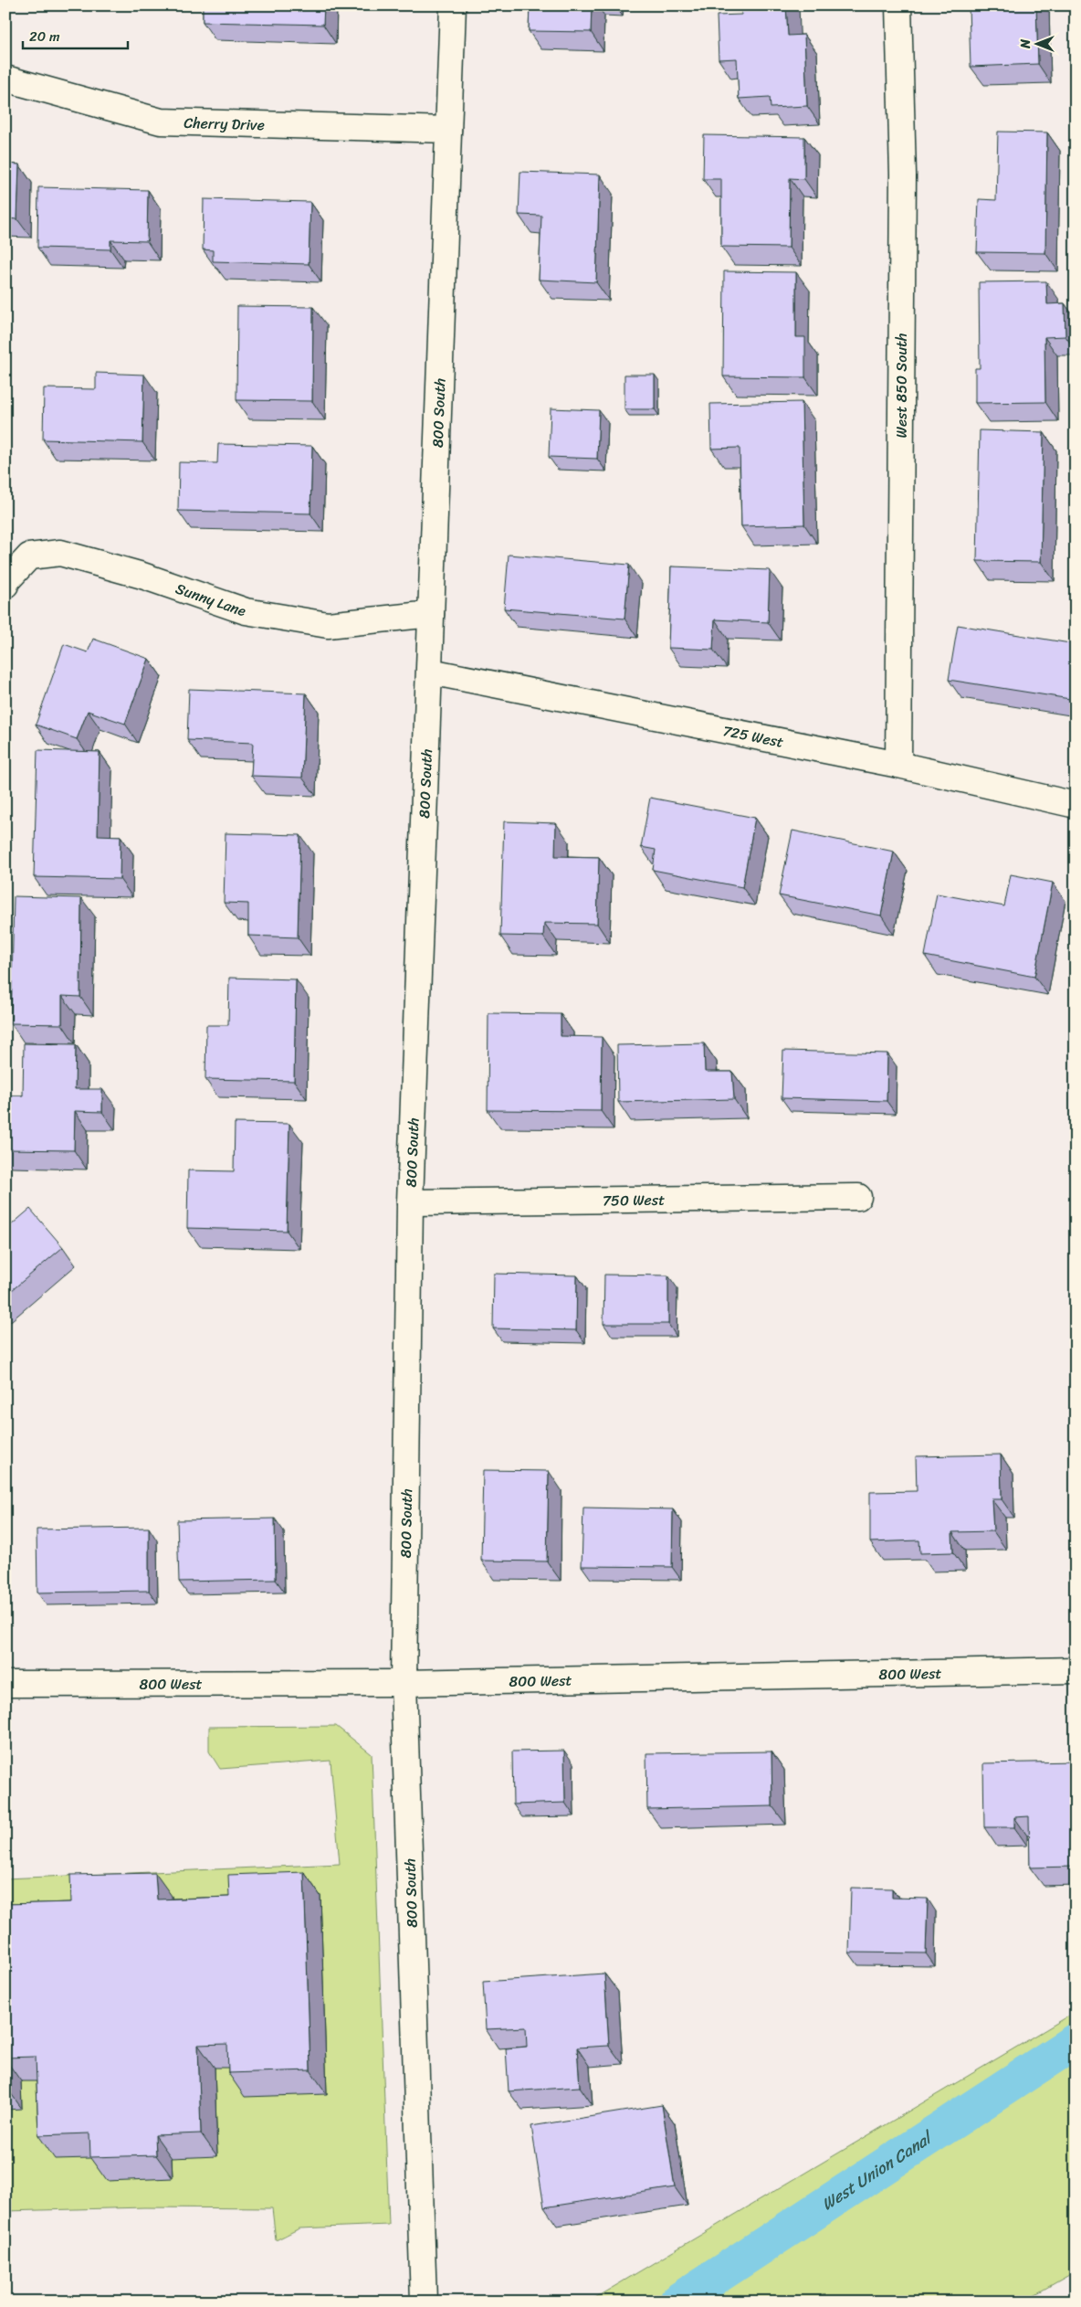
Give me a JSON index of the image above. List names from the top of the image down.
{
  "streets": {
    "street": [
      "Cherry Drive",
      "West 850 South",
      "800 South",
      "Sunny Lane",
      "725 West",
      "750 West",
      "800 West"
    ]
  },
  "crossings": [
    ["Cherry Drive", "800 South"],
    ["West 850 South", "725 West"],
    ["800 South", "Sunny Lane"],
    ["800 South", "725 West"],
    ["800 South", "750 West"],
    ["800 South", "800 West"]
  ],
  "water": ["West Union Canal"],
  "scale_bar": "20 m",
  "north": "left"
}
